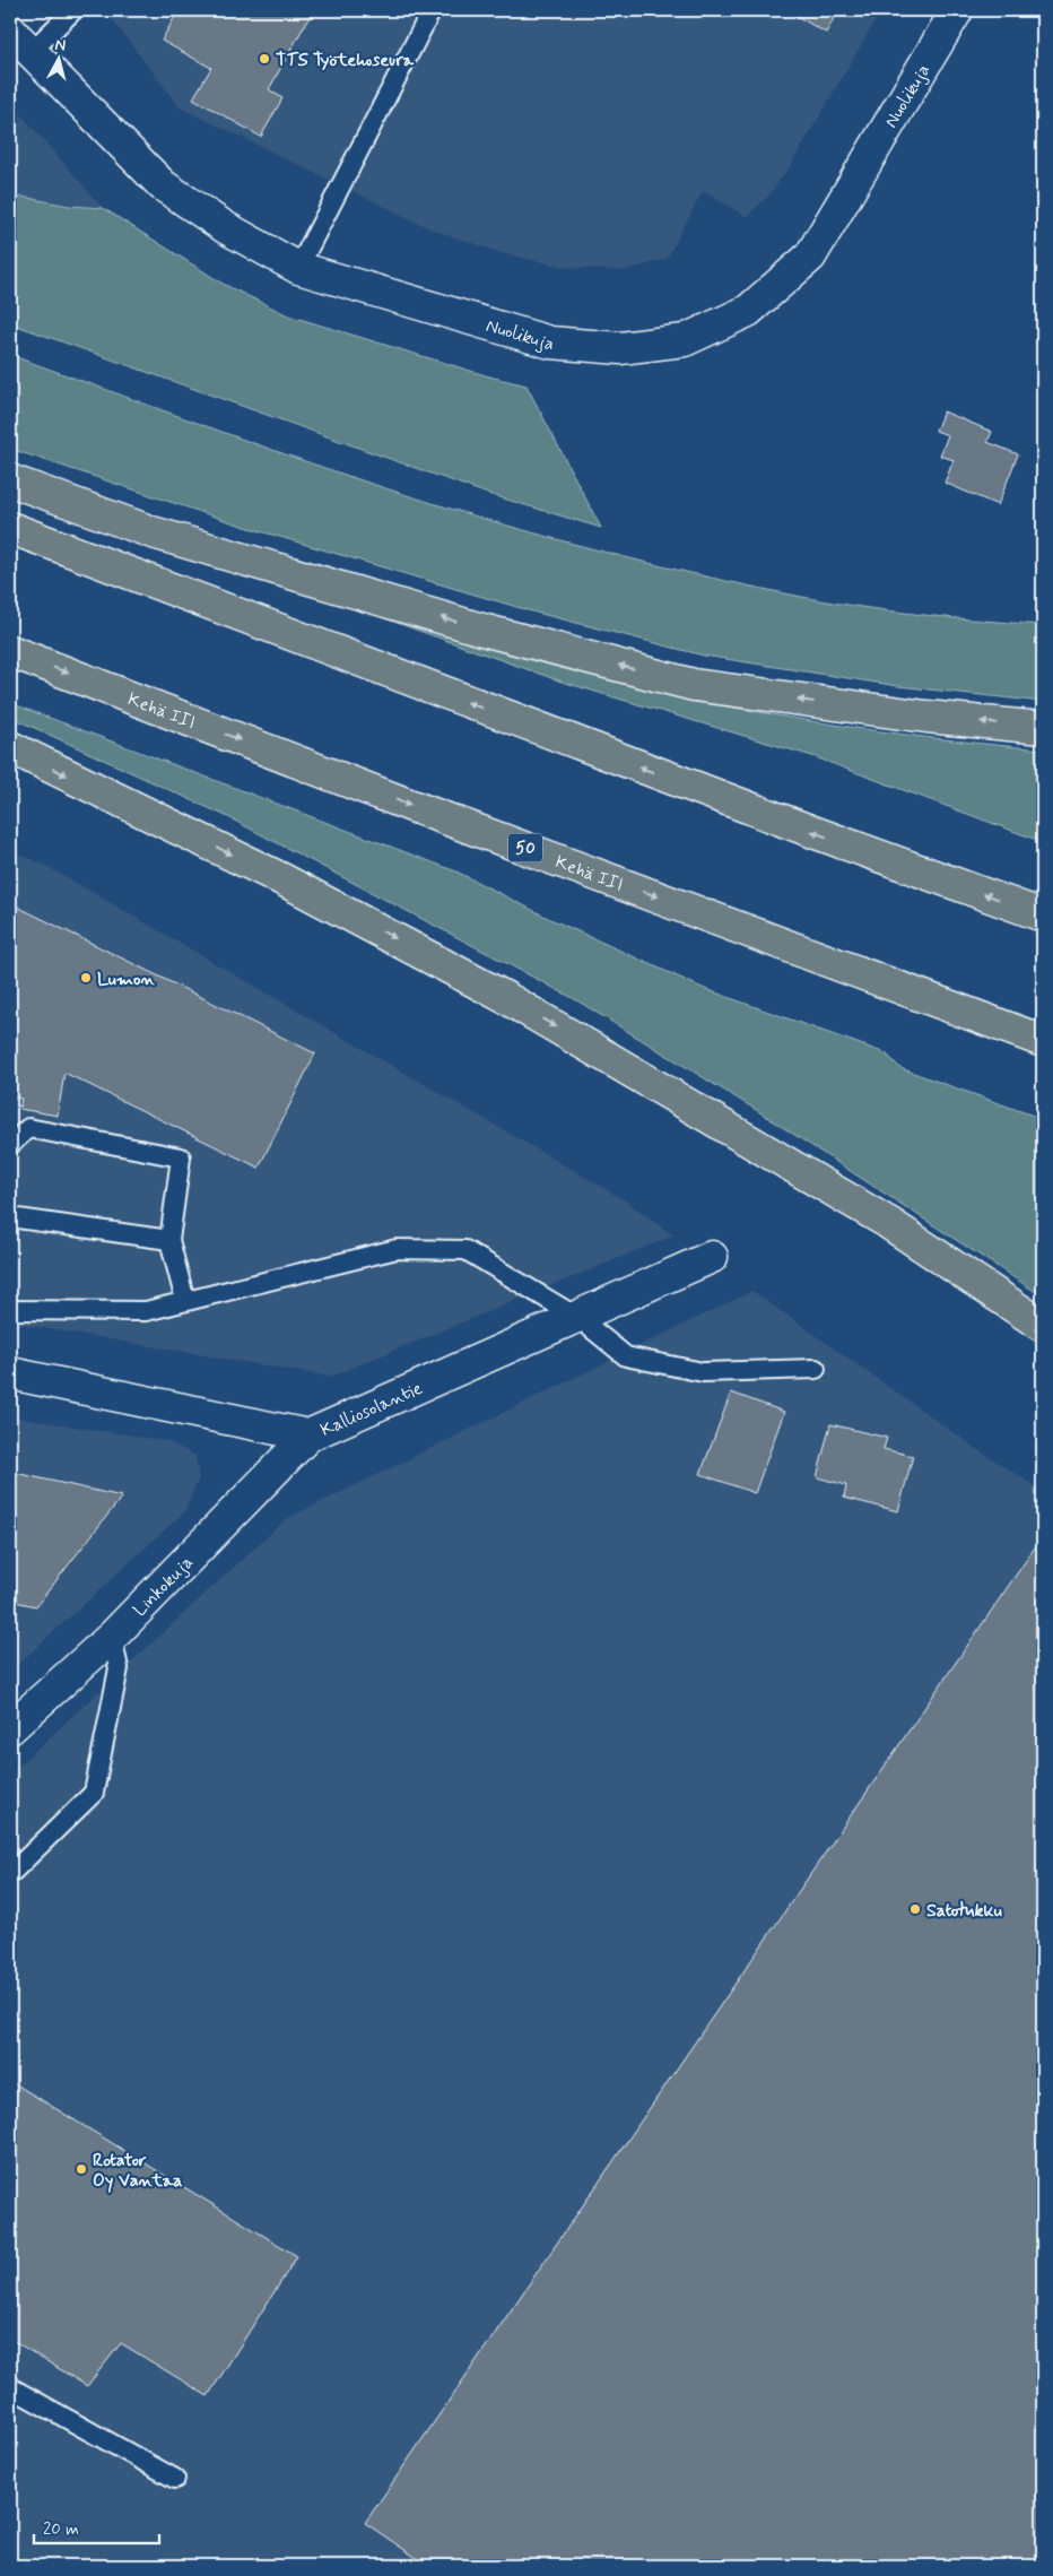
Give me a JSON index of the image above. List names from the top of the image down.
{
  "streets": {
    "highway": ["Kehä III", "50"],
    "street": ["Nuolikuja", "Kalliosolantie", "Linkokuja"]
  },
  "crossings": [
    ["Kalliosolantie", "Linkokuja"]
  ],
  "places": [
    "TTS Työtehoseura",
    "Lumon",
    "Satotukku",
    "Rotator Oy Vantaa"
  ],
  "scale_bar": "20 m",
  "north": "top"
}
